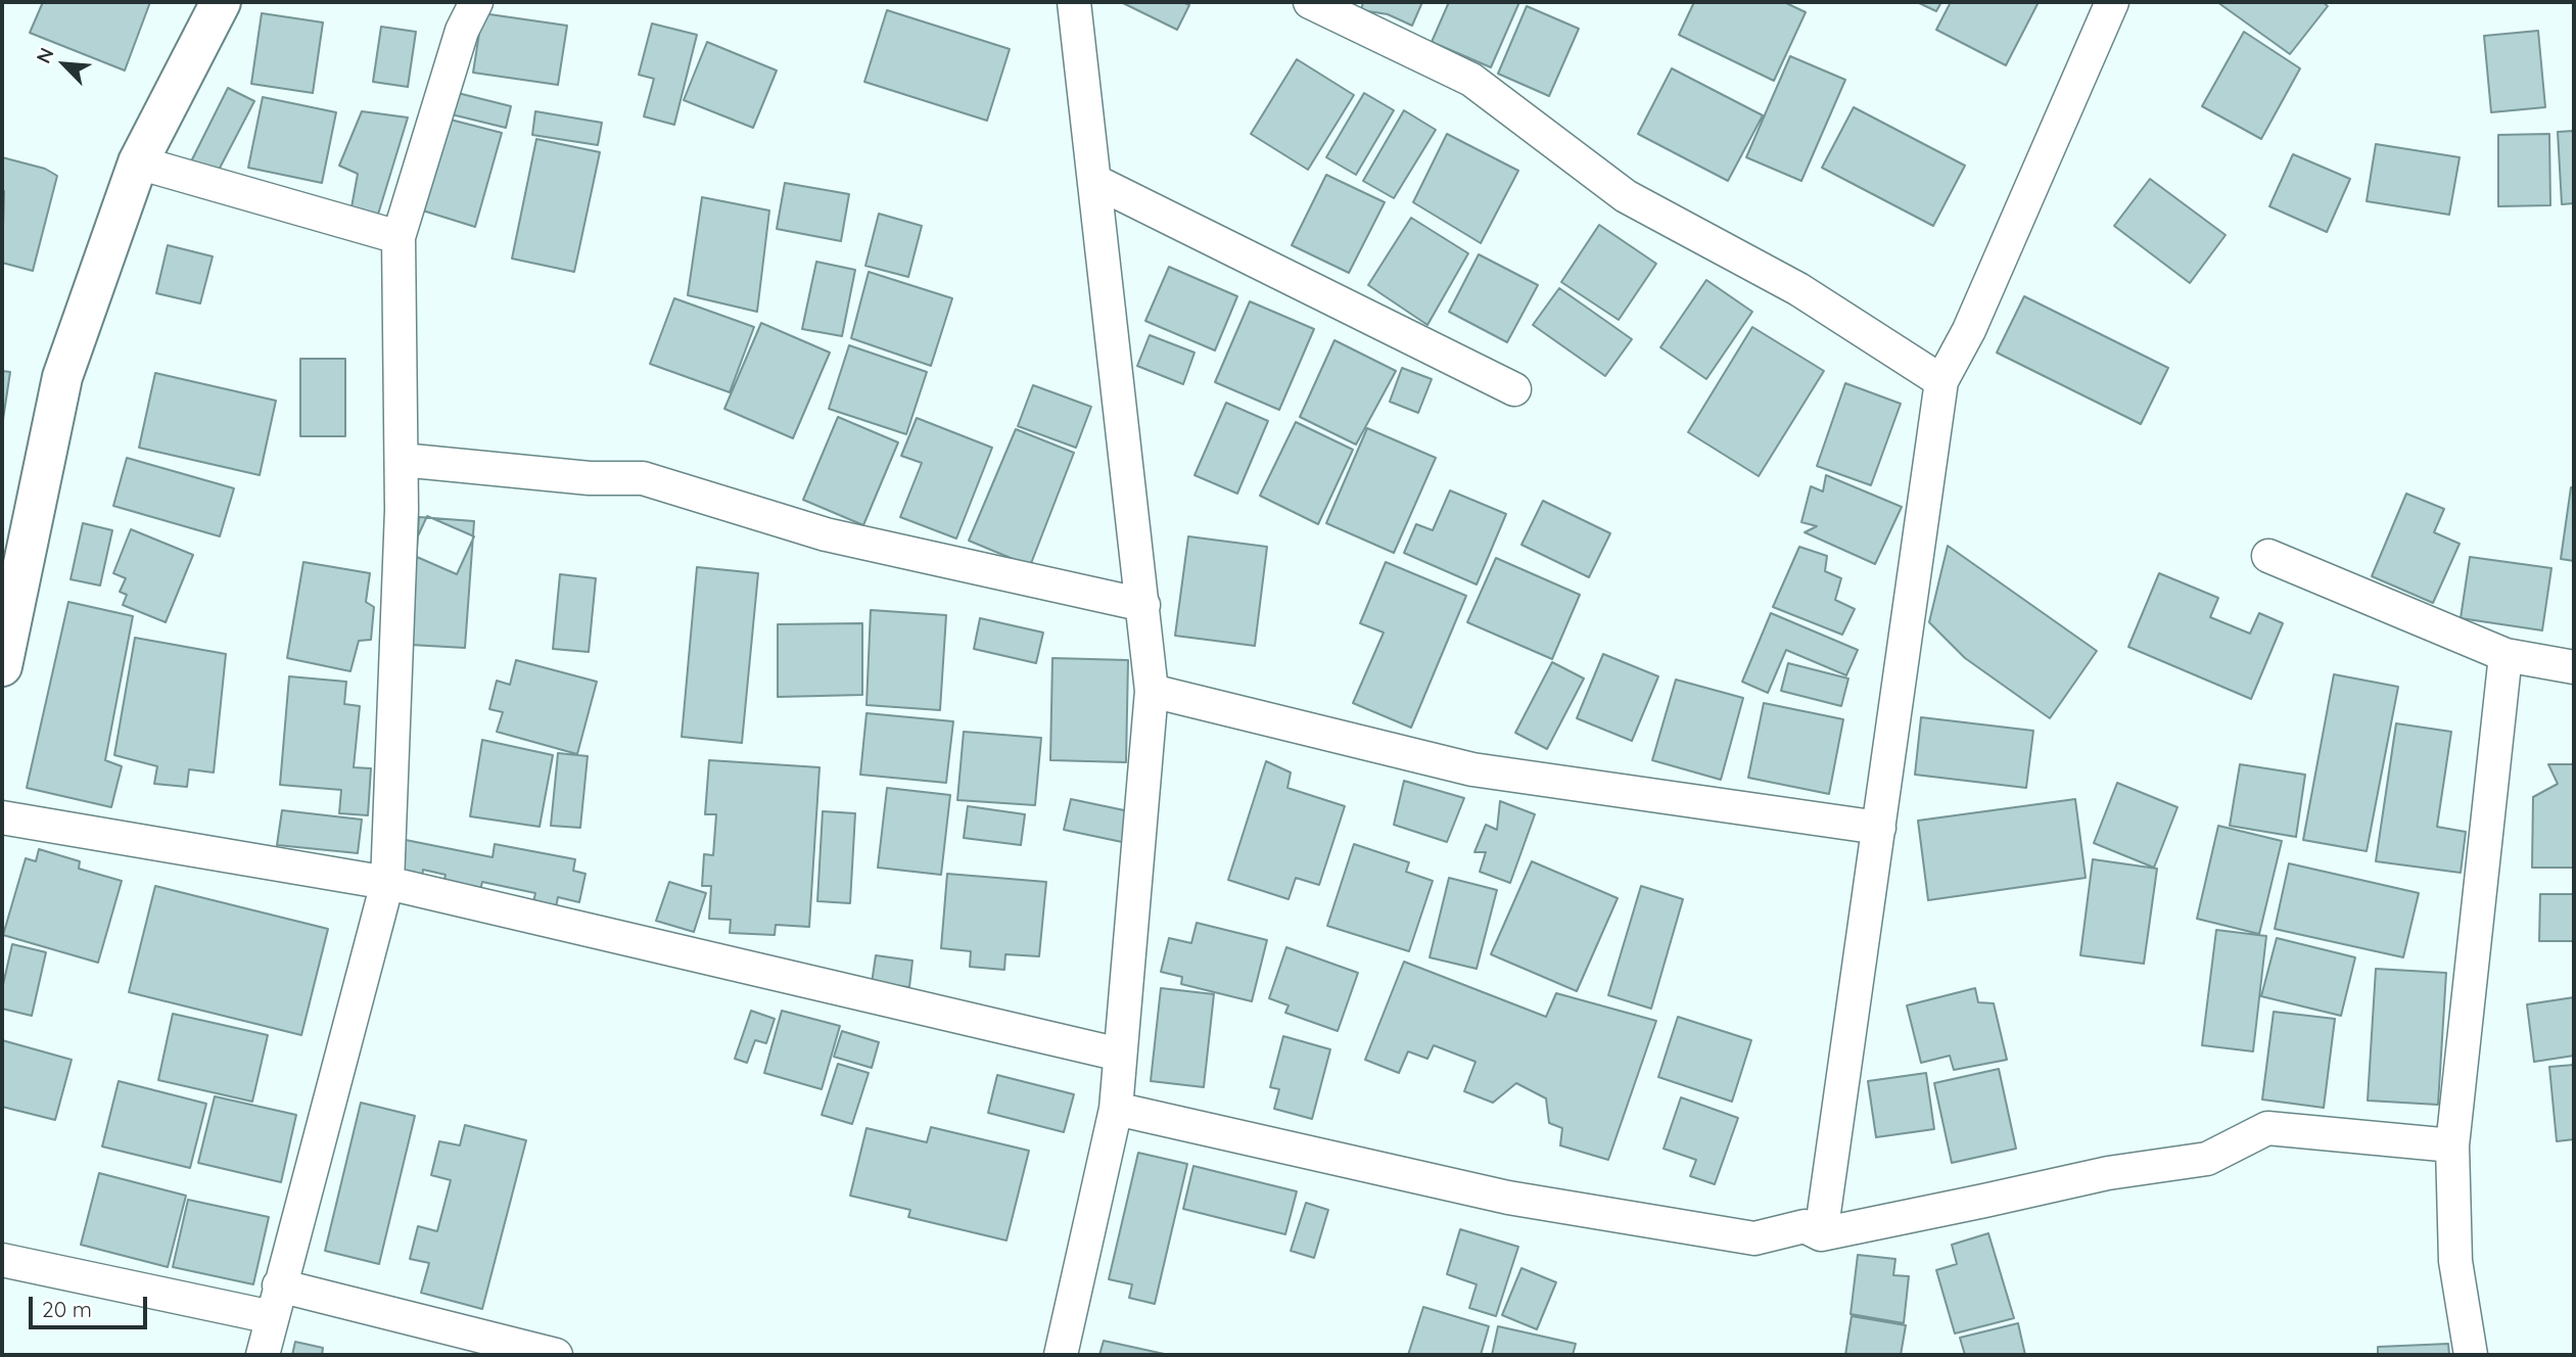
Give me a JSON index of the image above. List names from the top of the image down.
{
  "scale_bar": "20 m",
  "north": "top left"
}
